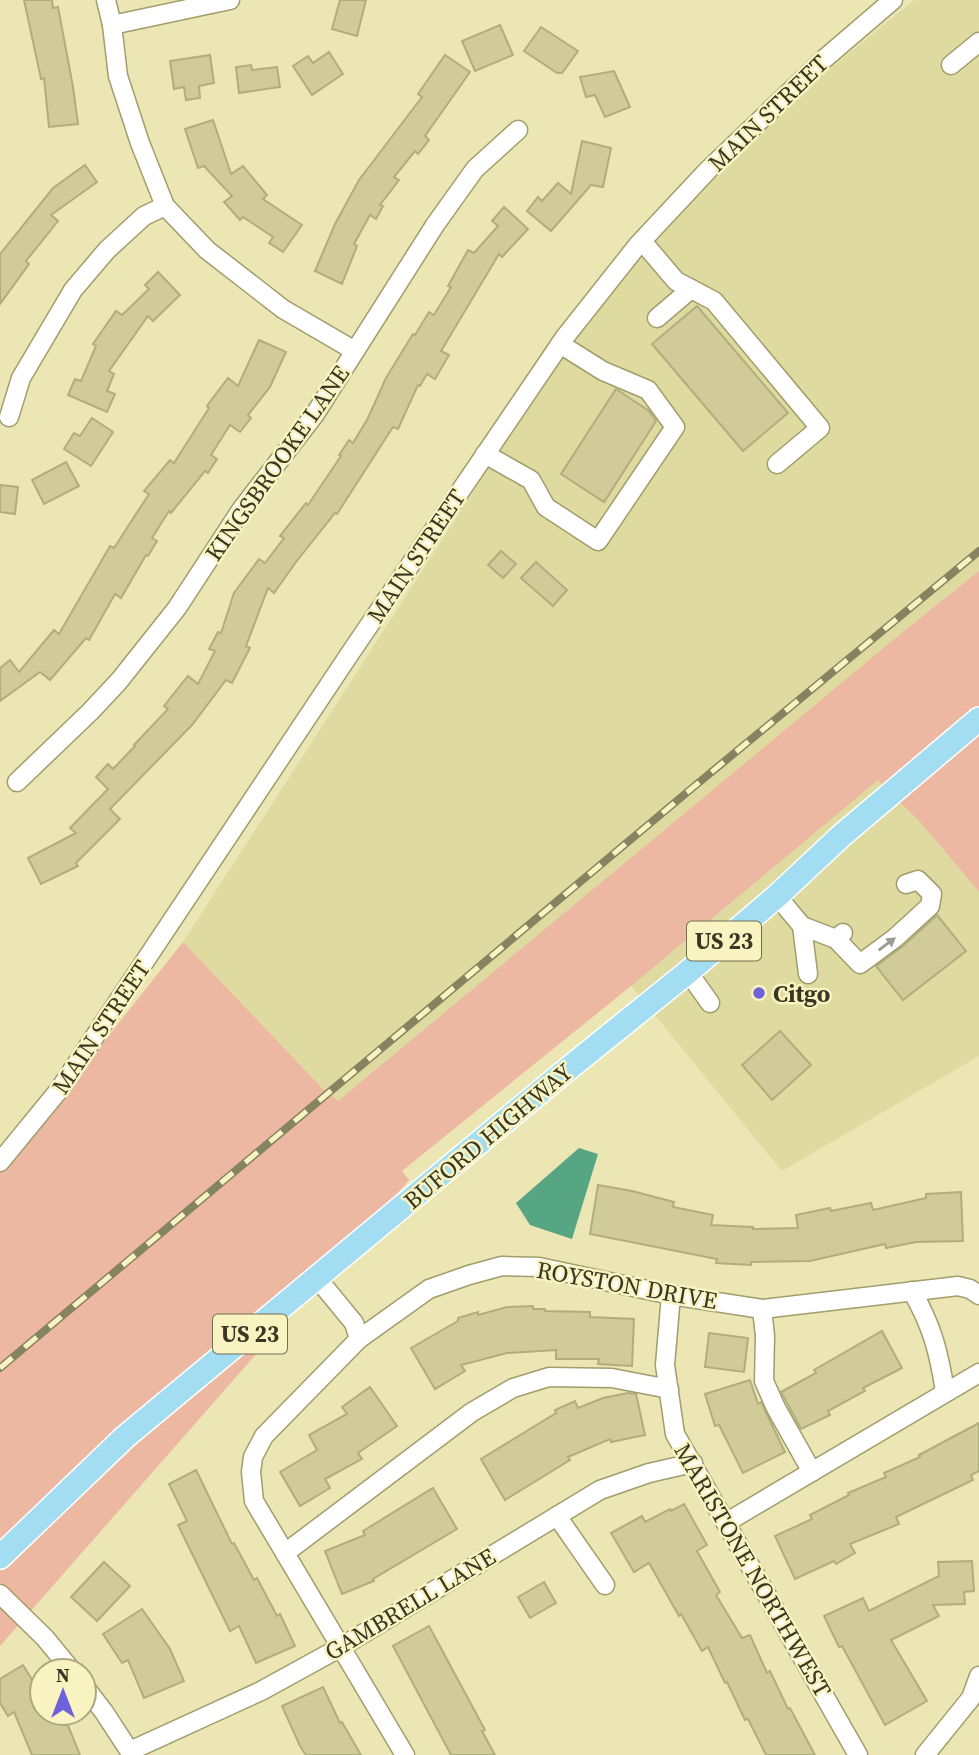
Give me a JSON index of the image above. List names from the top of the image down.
{
  "streets": {
    "main road": ["US 23", "BUFORD HIGHWAY"],
    "street": [
      "MAIN STREET",
      "KINGSBROOKE LANE",
      "ROYSTON DRIVE",
      "MARISTONE NORTHWEST",
      "GAMBRELL LANE"
    ]
  },
  "crossings": [
    ["ROYSTON DRIVE", "MARISTONE NORTHWEST"],
    ["ROYSTON DRIVE", "GAMBRELL LANE"],
    ["MARISTONE NORTHWEST", "GAMBRELL LANE"]
  ],
  "places": ["Citgo"],
  "north": "top"
}
